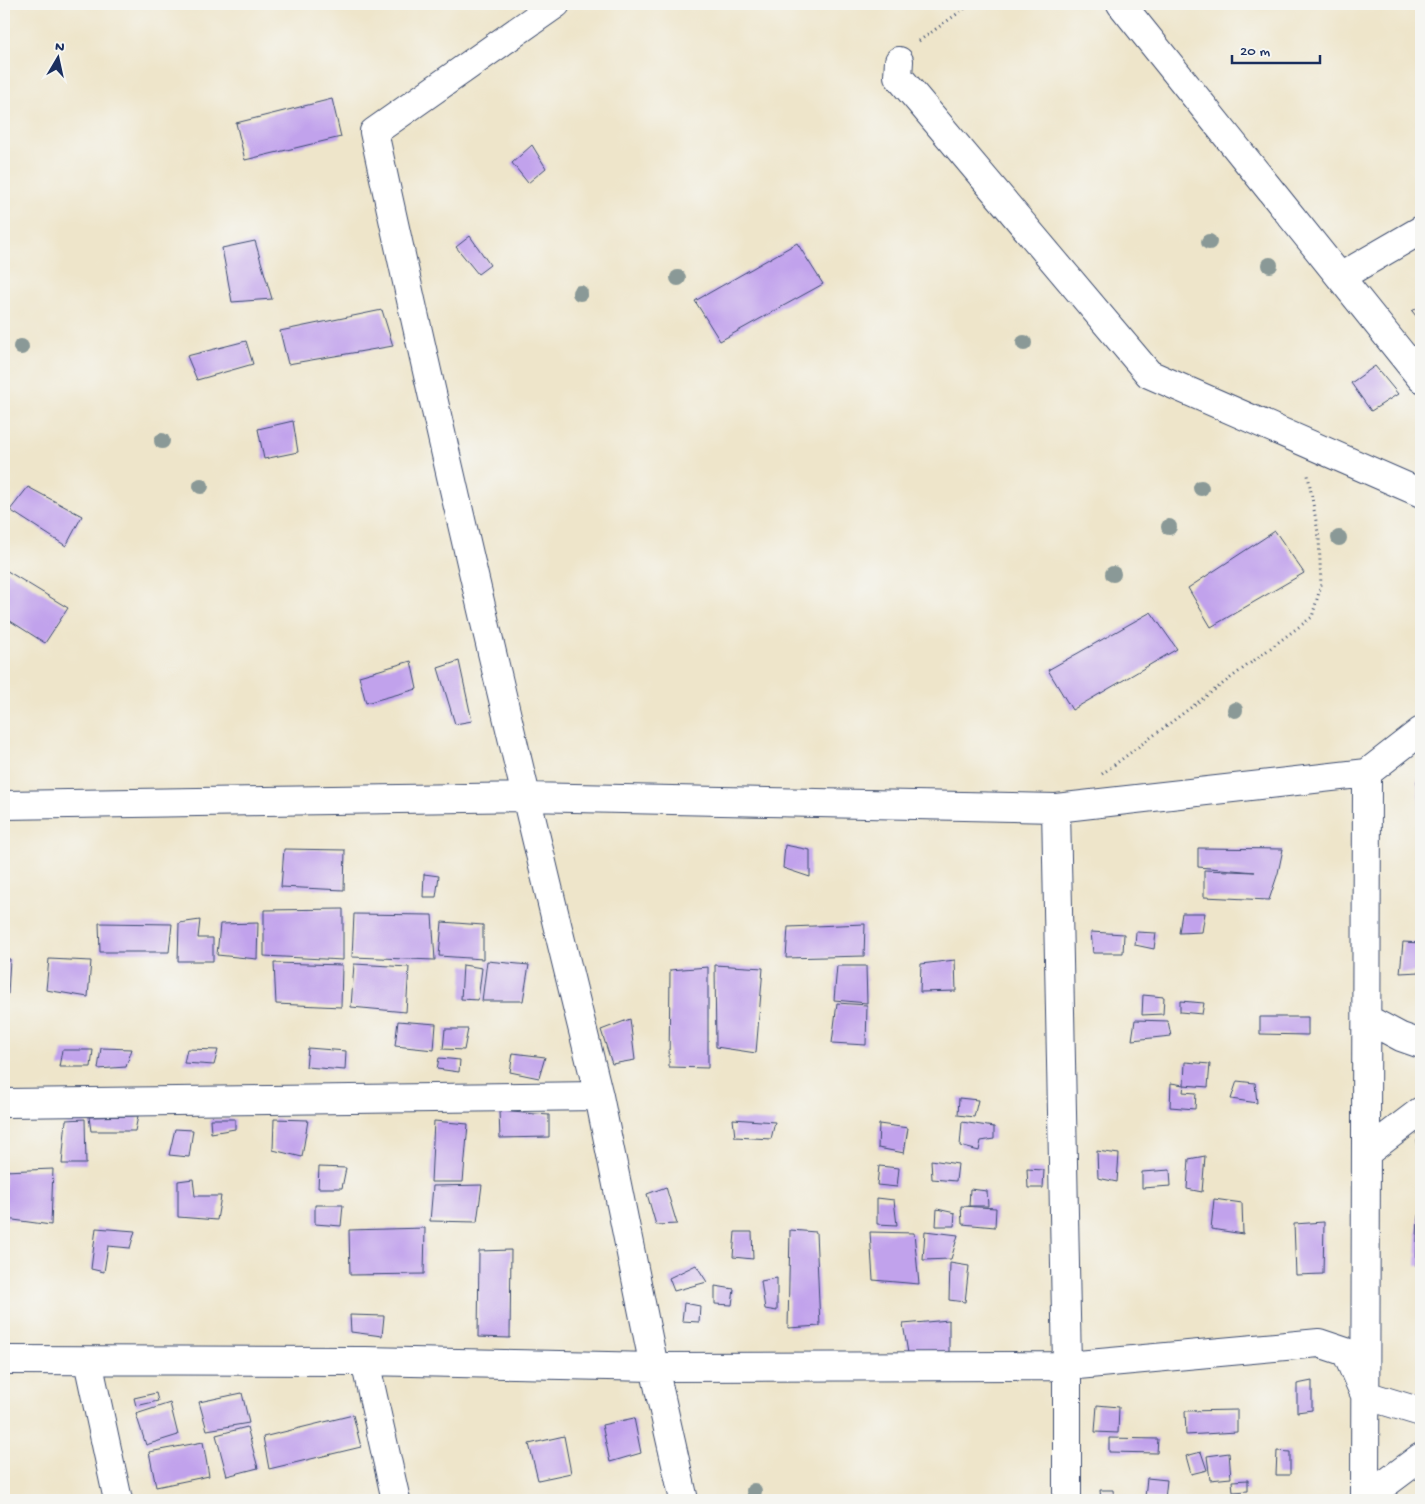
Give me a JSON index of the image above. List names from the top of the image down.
{
  "scale_bar": "20 m",
  "north": "top"
}
